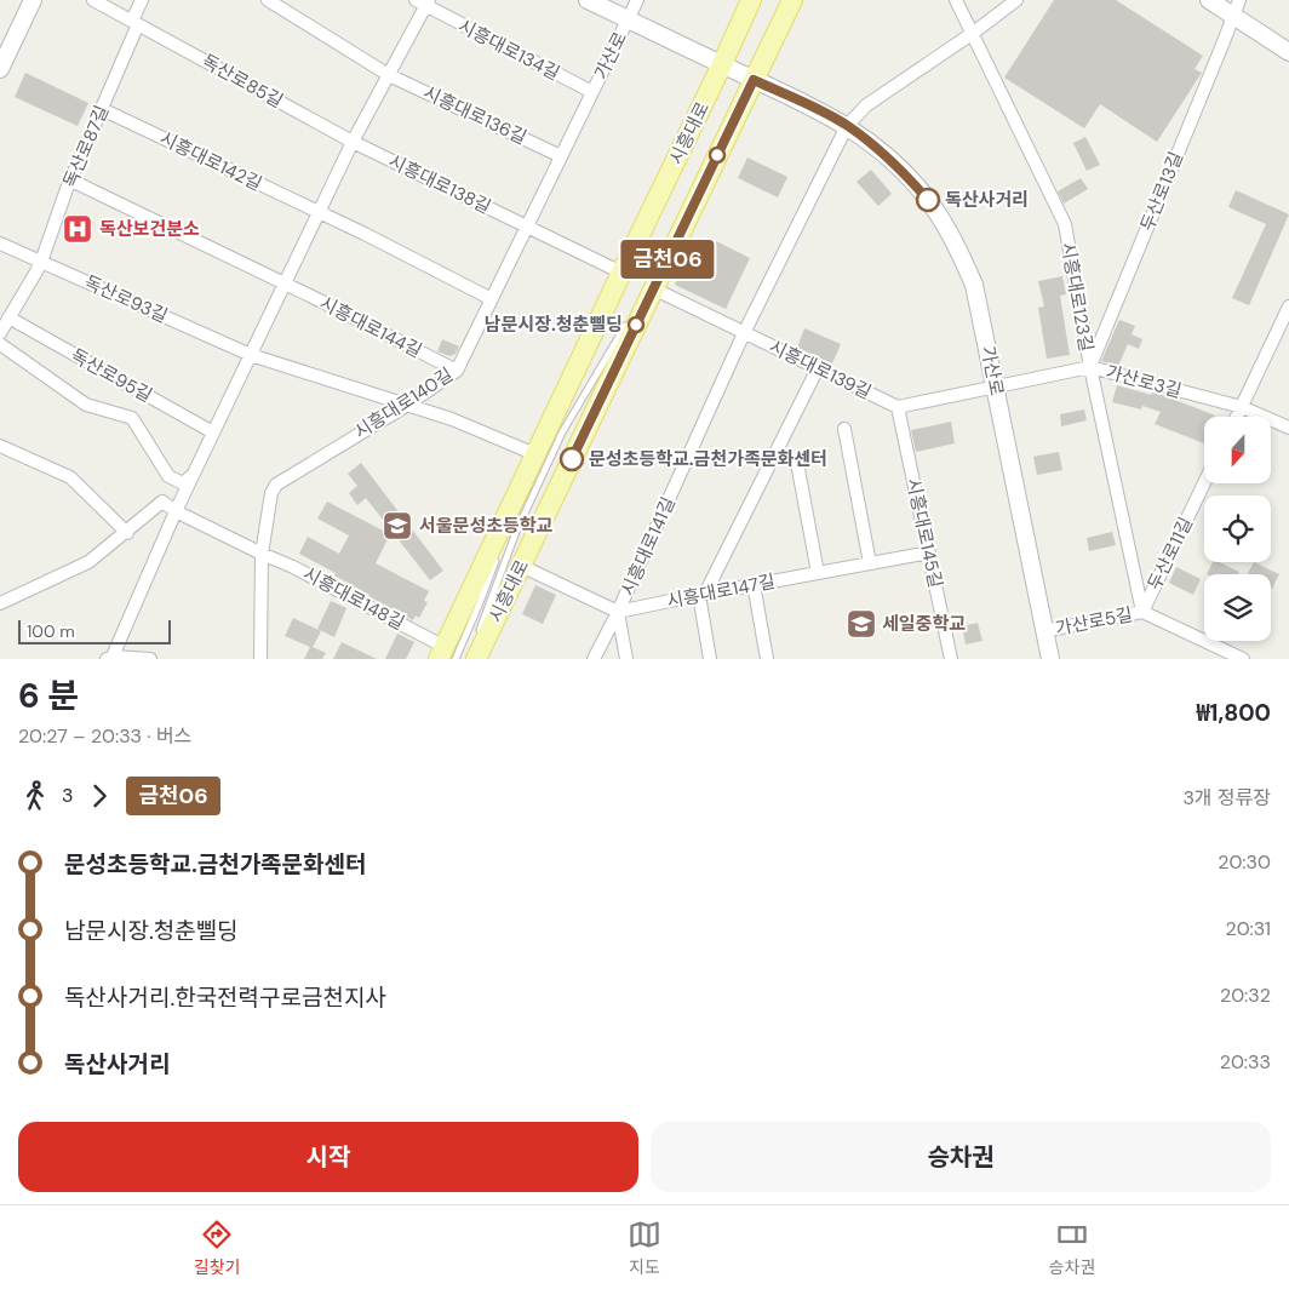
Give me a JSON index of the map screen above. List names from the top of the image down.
{
  "streets": {
    "main road": ["가산로", "시흥대로"],
    "street": [
      "시흥대로134길",
      "독산로85길",
      "시흥대로136길",
      "독산로87길",
      "시흥대로142길",
      "시흥대로138길",
      "두산로13길",
      "시흥대로123길",
      "독산로93길",
      "시흥대로144길",
      "시흥대로139길",
      "독산로95길",
      "가산로3길",
      "시흥대로140길",
      "시흥대로145길",
      "시흥대로141길",
      "두산로11길",
      "시흥대로147길",
      "시흥대로148길",
      "가산로5길"
    ]
  },
  "crossings": [
    ["시흥대로134길", "가산로"],
    ["시흥대로134길", "시흥대로136길"],
    ["가산로", "시흥대로"],
    ["가산로", "가산로3길"],
    ["가산로", "가산로5길"],
    ["독산로85길", "독산로87길"],
    ["독산로85길", "시흥대로138길"],
    ["시흥대로", "시흥대로138길"],
    ["시흥대로", "독산로93길"],
    ["시흥대로", "시흥대로139길"],
    ["시흥대로", "시흥대로148길"],
    ["독산로87길", "시흥대로142길"],
    ["독산로87길", "독산로93길"],
    ["독산로87길", "시흥대로144길"],
    ["독산로87길", "독산로95길"],
    ["시흥대로142길", "시흥대로140길"],
    ["시흥대로138길", "시흥대로140길"],
    ["두산로13길", "시흥대로123길"],
    ["두산로13길", "가산로3길"],
    ["시흥대로123길", "가산로3길"],
    ["시흥대로123길", "두산로11길"],
    ["시흥대로123길", "가산로5길"],
    ["독산로93길", "시흥대로140길"],
    ["시흥대로144길", "시흥대로140길"],
    ["시흥대로139길", "시흥대로145길"],
    ["시흥대로139길", "시흥대로141길"],
    ["시흥대로140길", "시흥대로148길"],
    ["시흥대로145길", "시흥대로147길"],
    ["시흥대로141길", "시흥대로147길"],
    ["두산로11길", "가산로5길"]
  ],
  "places": {
    "other": ["독산사거리", "남문시장.청춘삘딩", "문성초등학교.금천가족문화센터"],
    "hospital": ["독산보건분소"],
    "school or university": ["서울문성초등학교", "세일중학교"]
  },
  "lines": ["bus line 금천06"],
  "scale_bar": "100 m",
  "north": "bottom",
  "page": {
    "on_map": "금천06",
    "scale": "100 m",
    "heading": ["6 분", "20:27 – 20:33 · 버스", "₩1,800"],
    "legs": ["3", "금천06", "3개 정류장"],
    "list": [
      {
        "name": "문성초등학교.금천가족문화센터",
        "value": "20:30"
      },
      {
        "name": "남문시장.청춘삘딩",
        "value": "20:31"
      },
      {
        "name": "독산사거리.한국전력구로금천지사",
        "value": "20:32"
      },
      {
        "name": "독산사거리",
        "value": "20:33"
      }
    ],
    "buttons": ["시작", "승차권"],
    "tabs": ["길찾기", "지도", "승차권"]
  }
}
